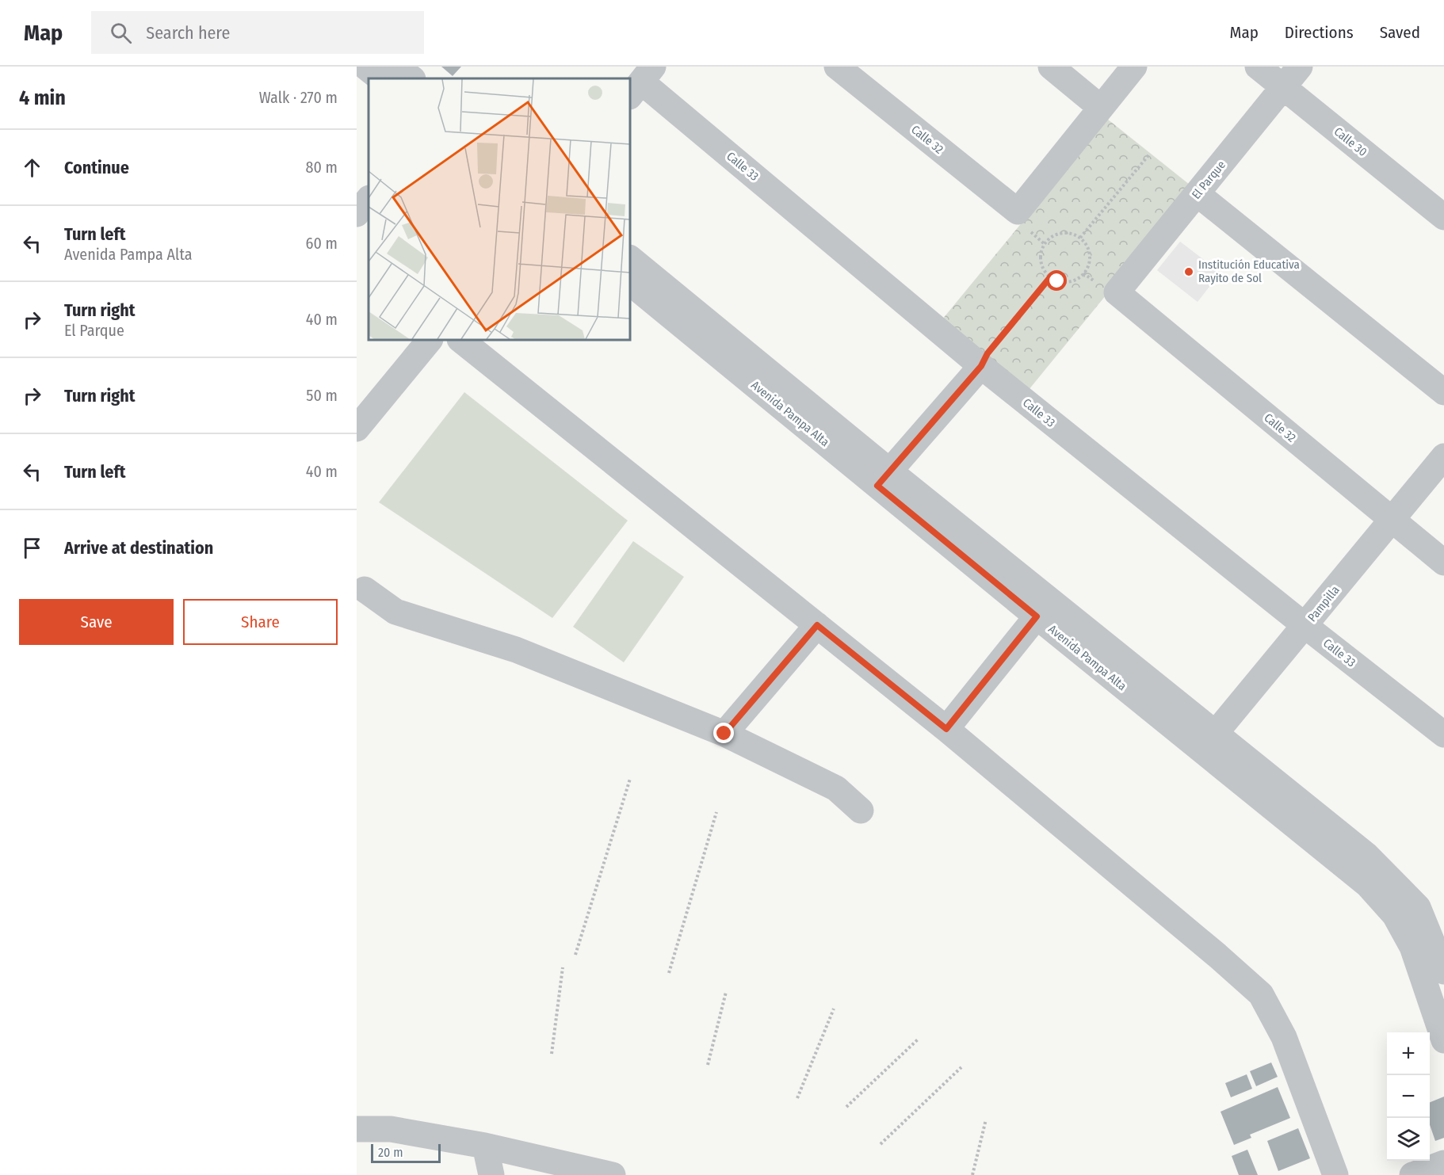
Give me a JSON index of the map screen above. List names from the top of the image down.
{
  "streets": {
    "street": [
      "Calle 32",
      "Calle 30",
      "Calle 33",
      "El Parque",
      "Avenida Pampa Alta",
      "Pampilla"
    ]
  },
  "crossings": [
    ["Calle 32", "El Parque"],
    ["Calle 32", "Pampilla"],
    ["Calle 30", "El Parque"],
    ["Calle 33", "Pampilla"],
    ["Avenida Pampa Alta", "Pampilla"]
  ],
  "places": ["Institución Educativa Rayito de Sol"],
  "scale_bar": "20 m",
  "page": {
    "header": "Map",
    "search": "Search here",
    "nav": ["Map", "Directions", "Saved"],
    "heading": ["4 min", "Walk · 270 m"],
    "list": [
      ["Continue", "80 m"],
      ["Turn left", "Avenida Pampa Alta", "60 m"],
      ["Turn right", "El Parque", "40 m"],
      ["Turn right", "50 m"],
      ["Turn left", "40 m"],
      "Arrive at destination"
    ],
    "buttons": ["Save", "Share"],
    "map_buttons": ["+", "−"],
    "scale": "20 m"
  }
}
